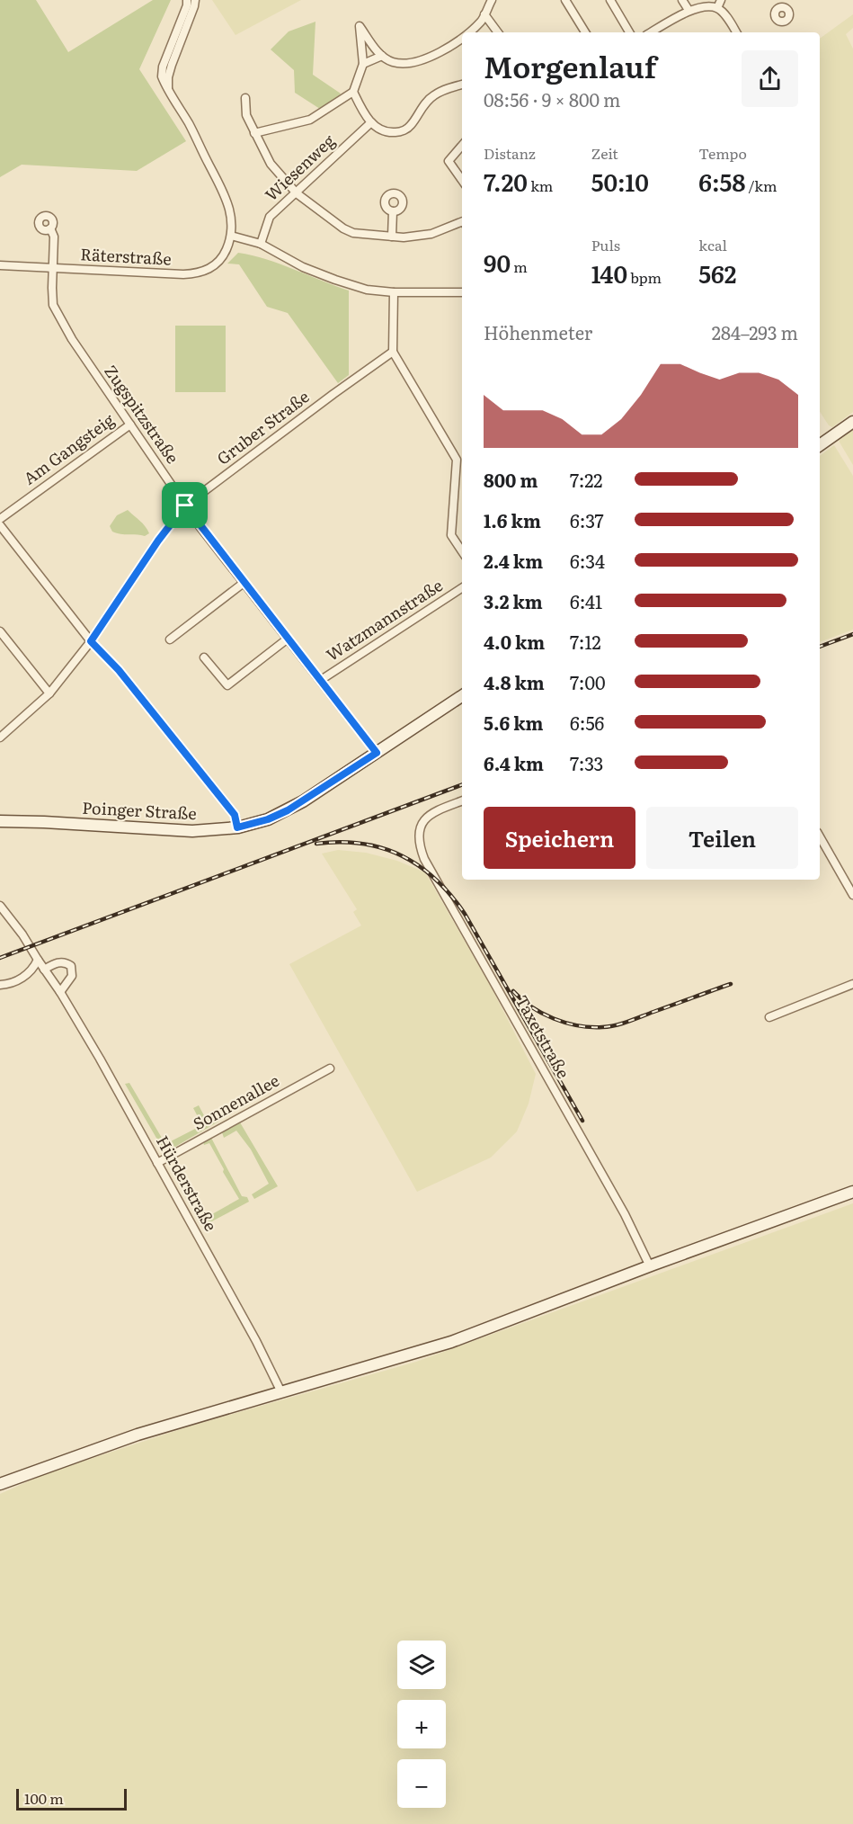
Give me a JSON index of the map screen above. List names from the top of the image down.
{
  "streets": {
    "street": [
      "Wiesenweg",
      "Räterstraße",
      "Zugspitzstraße",
      "Gruber Straße",
      "Am Gangsteig",
      "Watzmannstraße",
      "Poinger Straße",
      "Taxetstraße",
      "Sonnenallee",
      "Hürderstraße"
    ]
  },
  "crossings": [
    ["Räterstraße", "Zugspitzstraße"],
    ["Zugspitzstraße", "Gruber Straße"],
    ["Zugspitzstraße", "Am Gangsteig"],
    ["Zugspitzstraße", "Watzmannstraße"],
    ["Zugspitzstraße", "Poinger Straße"],
    ["Sonnenallee", "Hürderstraße"]
  ],
  "scale_bar": "100 m",
  "page": {
    "heading": ["Morgenlauf", "08:56 · 9 × 800 m"],
    "stats": [
      ["Distanz", "7.20 km"],
      ["Zeit", "50:10"],
      ["Tempo", "6:58 /km"],
      ["90 m"],
      ["Puls", "140 bpm"],
      ["kcal", "562"]
    ],
    "chart": ["Höhenmeter", "284–293 m"],
    "list": [
      {
        "name": "800 m",
        "note": "7:22"
      },
      {
        "name": "1.6 km",
        "note": "6:37"
      },
      {
        "name": "2.4 km",
        "note": "6:34"
      },
      {
        "name": "3.2 km",
        "note": "6:41"
      },
      {
        "name": "4.0 km",
        "note": "7:12"
      },
      {
        "name": "4.8 km",
        "note": "7:00"
      },
      {
        "name": "5.6 km",
        "note": "6:56"
      },
      {
        "name": "6.4 km",
        "note": "7:33"
      }
    ],
    "buttons": ["Speichern", "Teilen"],
    "map_buttons": ["+", "−"],
    "scale": "100 m"
  }
}
